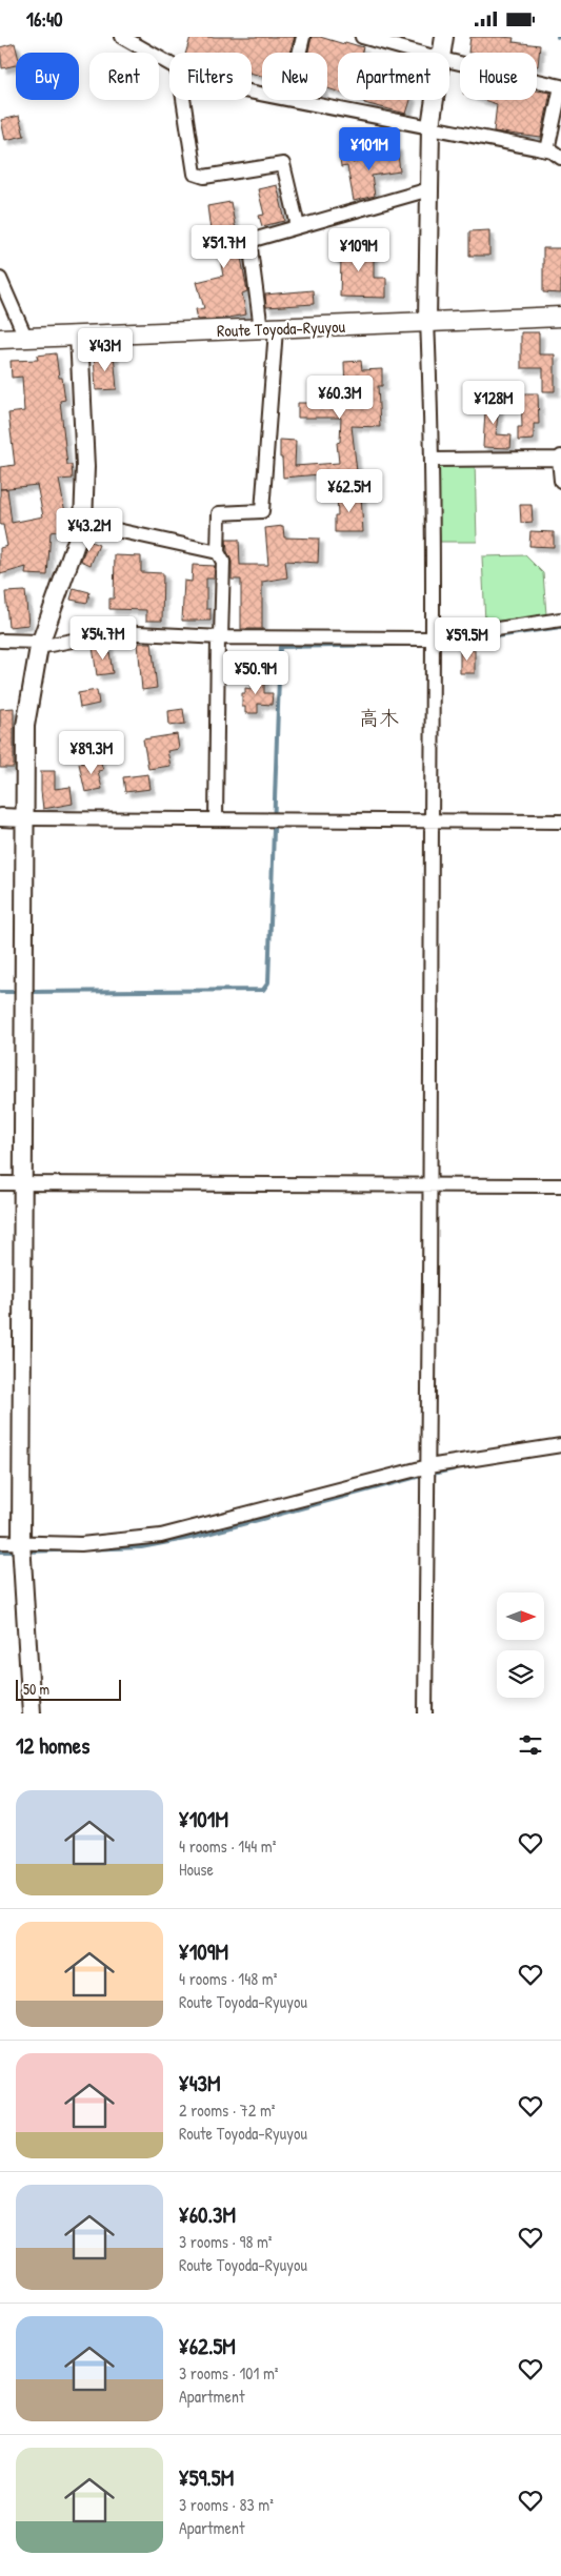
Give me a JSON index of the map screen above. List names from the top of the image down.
{
  "streets": {
    "main road": ["Route Toyoda-Ryuyou"]
  },
  "districts": ["高木"],
  "scale_bar": "50 m",
  "north": "right",
  "page": {
    "status": "16:40",
    "chip": [
      "Buy",
      "Rent",
      "Filters",
      "New",
      "Apartment",
      "House"
    ],
    "price": [
      "¥101M",
      "¥51.7M",
      "¥109M",
      "¥43M",
      "¥60.3M",
      "¥128M",
      "¥62.5M",
      "¥43.2M",
      "¥54.7M",
      "¥59.5M",
      "¥50.9M",
      "¥89.3M"
    ],
    "scale": "50 m",
    "heading": "12 homes",
    "list": [
      {
        "name": "¥101M",
        "note": "4 rooms · 144 m² · House"
      },
      {
        "name": "¥109M",
        "note": "4 rooms · 148 m² · Route Toyoda-Ryuyou"
      },
      {
        "name": "¥43M",
        "note": "2 rooms · 72 m² · Route Toyoda-Ryuyou"
      },
      {
        "name": "¥60.3M",
        "note": "3 rooms · 98 m² · Route Toyoda-Ryuyou"
      },
      {
        "name": "¥62.5M",
        "note": "3 rooms · 101 m² · Apartment"
      },
      {
        "name": "¥59.5M",
        "note": "3 rooms · 83 m² · Apartment"
      }
    ]
  }
}
